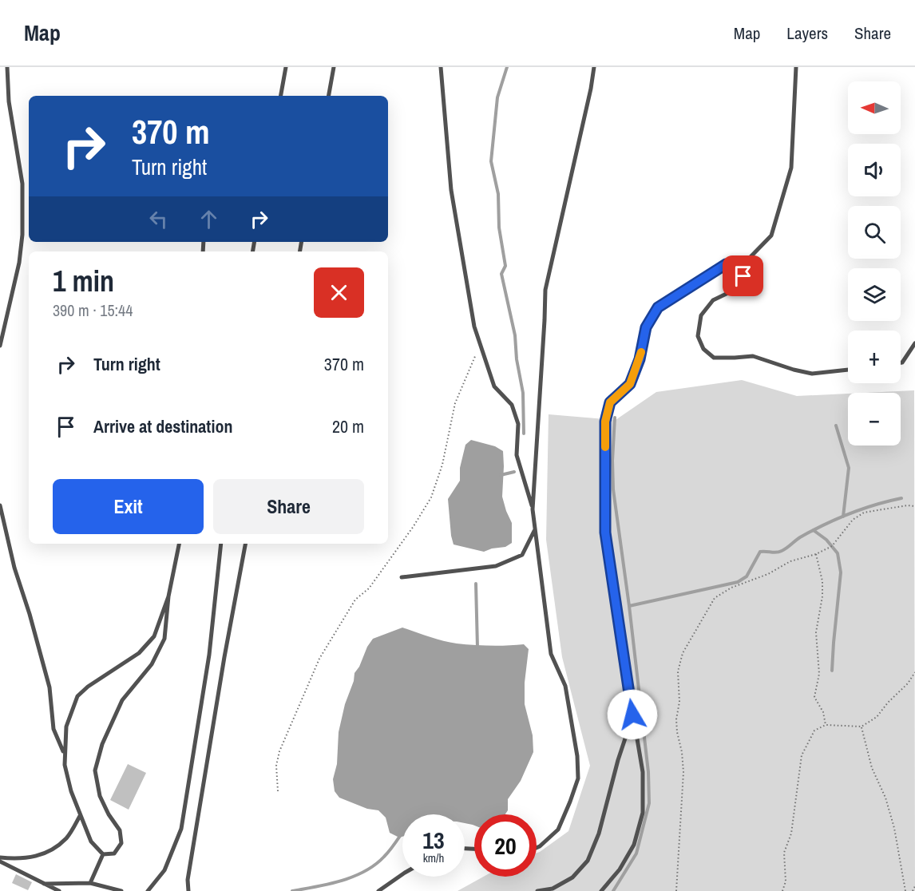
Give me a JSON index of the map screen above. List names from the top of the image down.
{
  "north": "left",
  "page": {
    "header": "Map",
    "nav": ["Map", "Layers", "Share"],
    "map_buttons": ["+", "−"],
    "turn": ["370 m", "Turn right"],
    "heading": ["1 min", "390 m · 15:44"],
    "list": [
      {
        "name": "Turn right",
        "value": "370 m"
      },
      {
        "name": "Arrive at destination",
        "value": "20 m"
      }
    ],
    "buttons": ["Exit", "Share"],
    "speed": "13 km/h",
    "limit": "20"
  }
}
